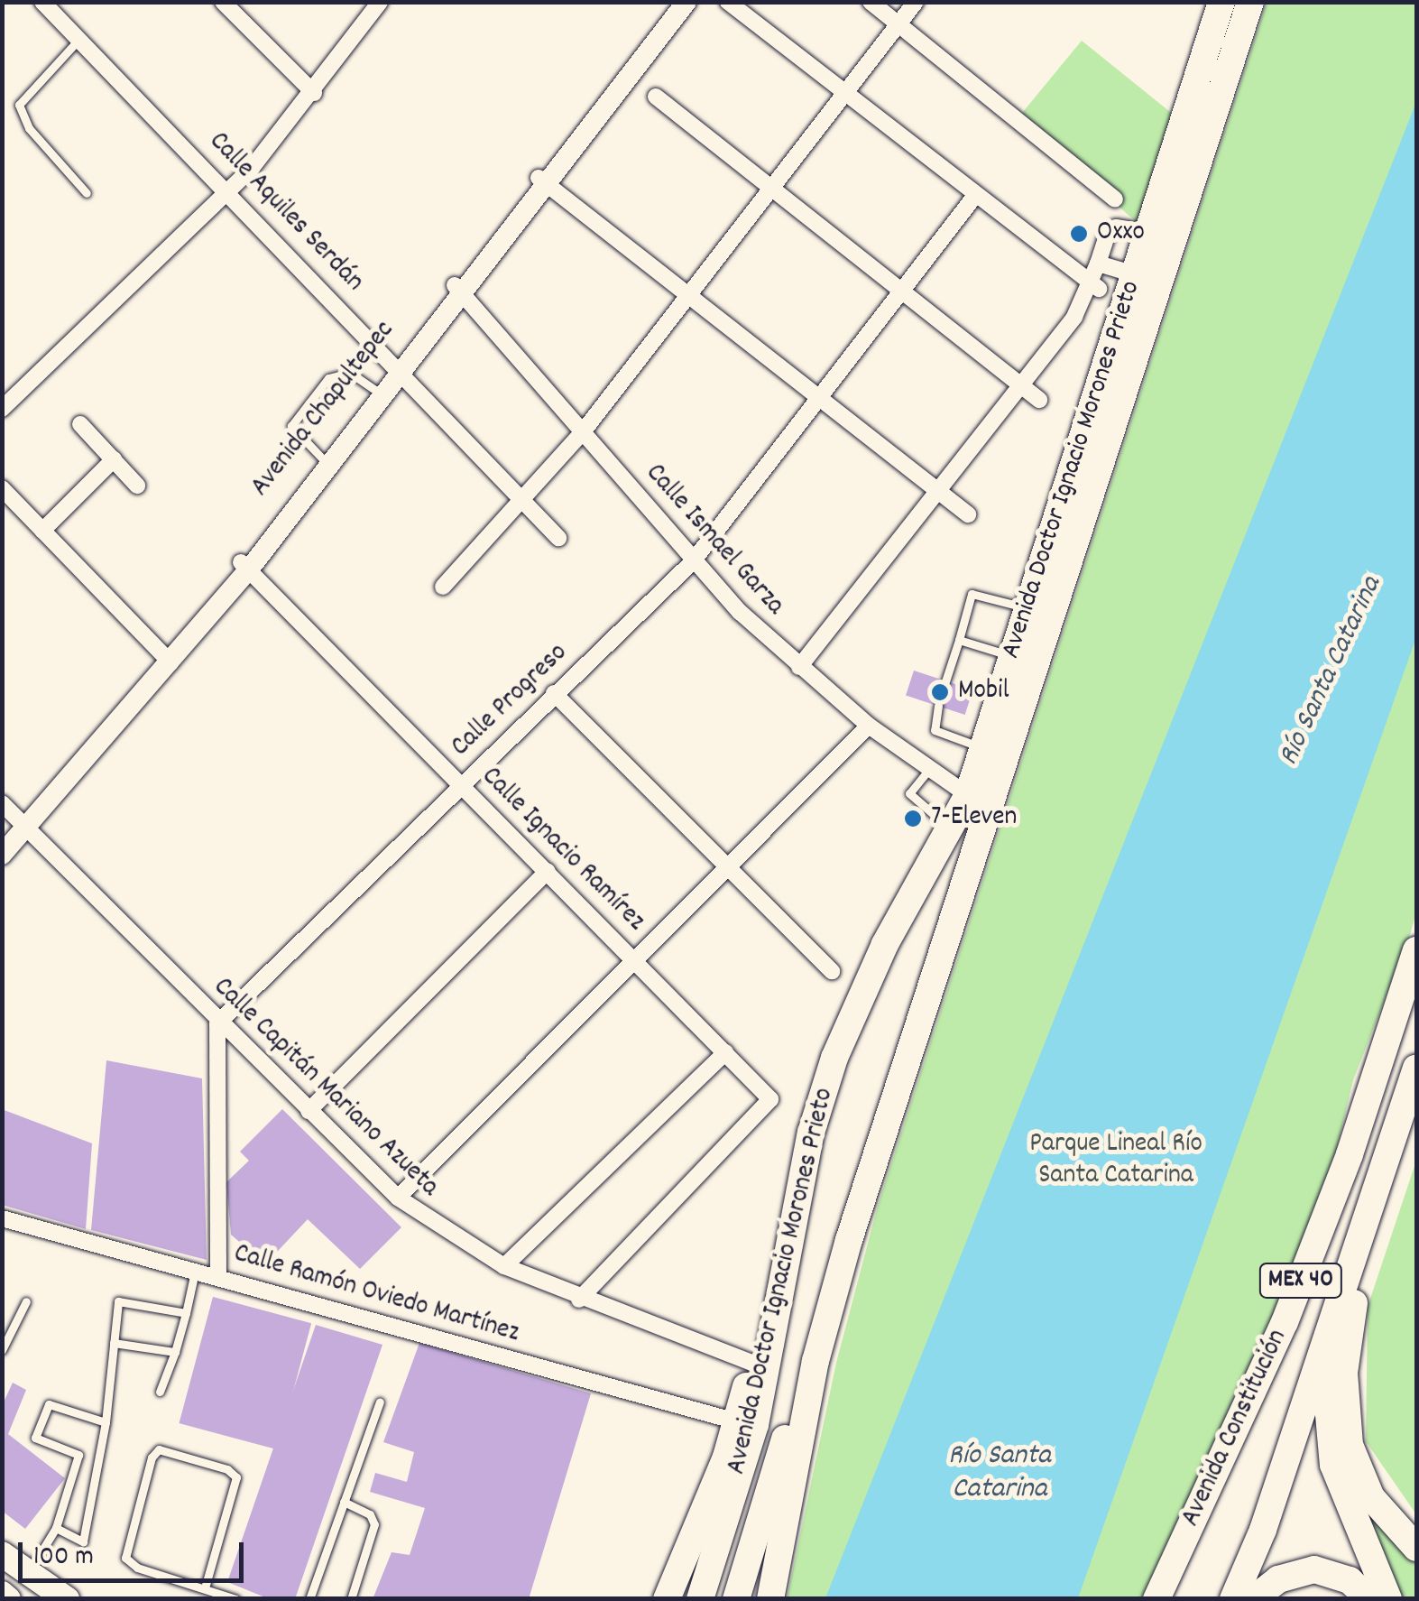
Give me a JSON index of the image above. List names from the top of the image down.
{
  "streets": {
    "highway": ["Avenida Doctor Ignacio Morones Prieto", "MEX 40", "Avenida Constitución"],
    "main road": ["Avenida Chapultepec"],
    "street": [
      "Calle Aquiles Serdán",
      "Calle Ismael Garza",
      "Calle Progreso",
      "Calle Ignacio Ramírez",
      "Calle Capitán Mariano Azueta",
      "Calle Ramón Oviedo Martínez"
    ]
  },
  "crossings": [
    ["Calle Aquiles Serdán", "Avenida Chapultepec"],
    ["Avenida Chapultepec", "Calle Ismael Garza"],
    ["Avenida Chapultepec", "Calle Ignacio Ramírez"],
    ["Avenida Chapultepec", "Calle Capitán Mariano Azueta"],
    ["Avenida Doctor Ignacio Morones Prieto", "Calle Ismael Garza"],
    ["Avenida Doctor Ignacio Morones Prieto", "Calle Capitán Mariano Azueta"],
    ["Calle Ismael Garza", "Calle Progreso"],
    ["Calle Progreso", "Calle Ignacio Ramírez"],
    ["Calle Progreso", "Calle Capitán Mariano Azueta"],
    ["Calle Ignacio Ramírez", "Calle Capitán Mariano Azueta"]
  ],
  "water": ["Río Santa Catarina"],
  "parks": ["Parque Lineal Río Santa Catarina"],
  "places": ["Oxxo", "Mobil", "7-Eleven"],
  "scale_bar": "100 m"
}
